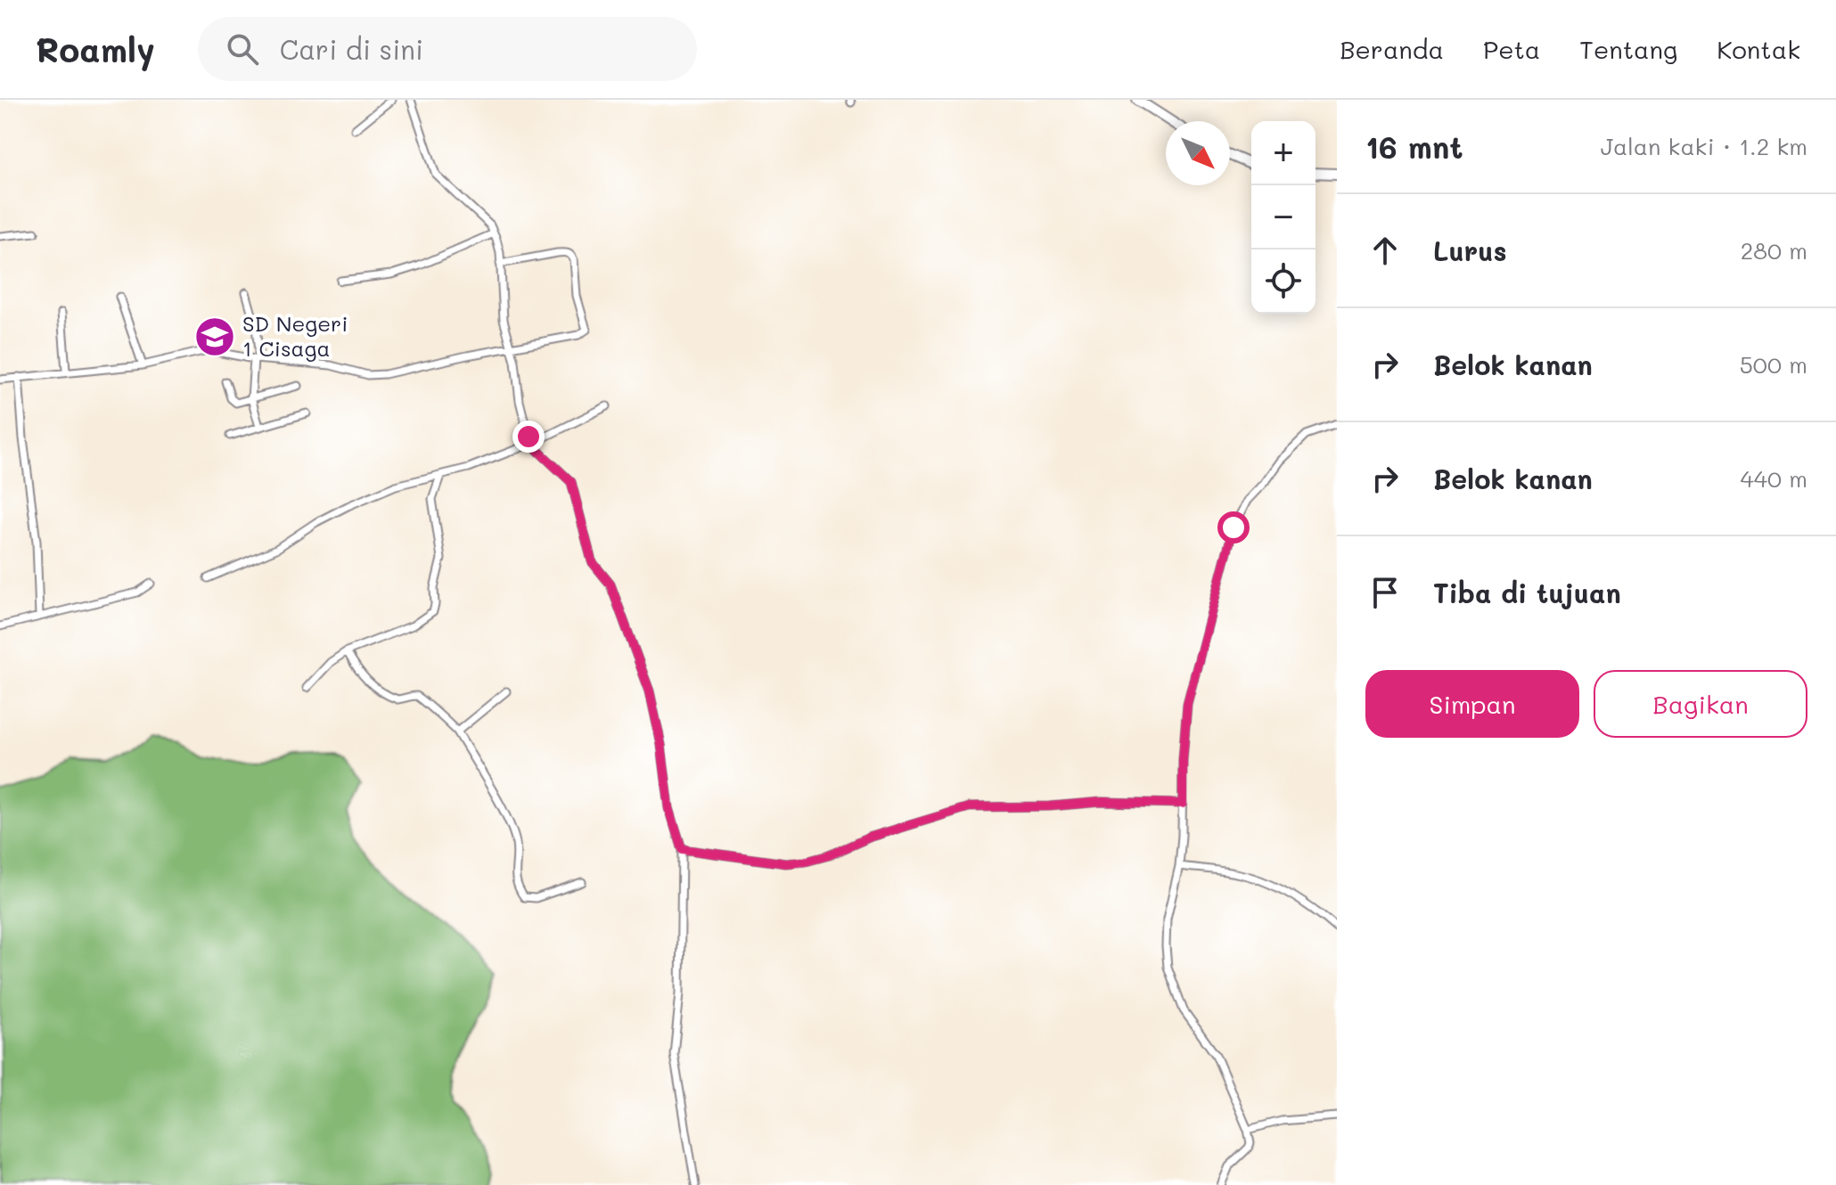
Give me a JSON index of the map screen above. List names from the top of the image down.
{
  "places": {
    "school or university": ["SD Negeri 1 Cisaga"]
  },
  "north": "bottom right",
  "page": {
    "header": "Roamly",
    "search": "Cari di sini",
    "nav": [
      "Beranda",
      "Peta",
      "Tentang",
      "Kontak"
    ],
    "heading": ["16 mnt", "Jalan kaki · 1.2 km"],
    "map_buttons": ["+", "−"],
    "list": [
      ["Lurus", "280 m"],
      ["Belok kanan", "500 m"],
      ["Belok kanan", "440 m"],
      "Tiba di tujuan"
    ],
    "buttons": ["Simpan", "Bagikan"]
  }
}
